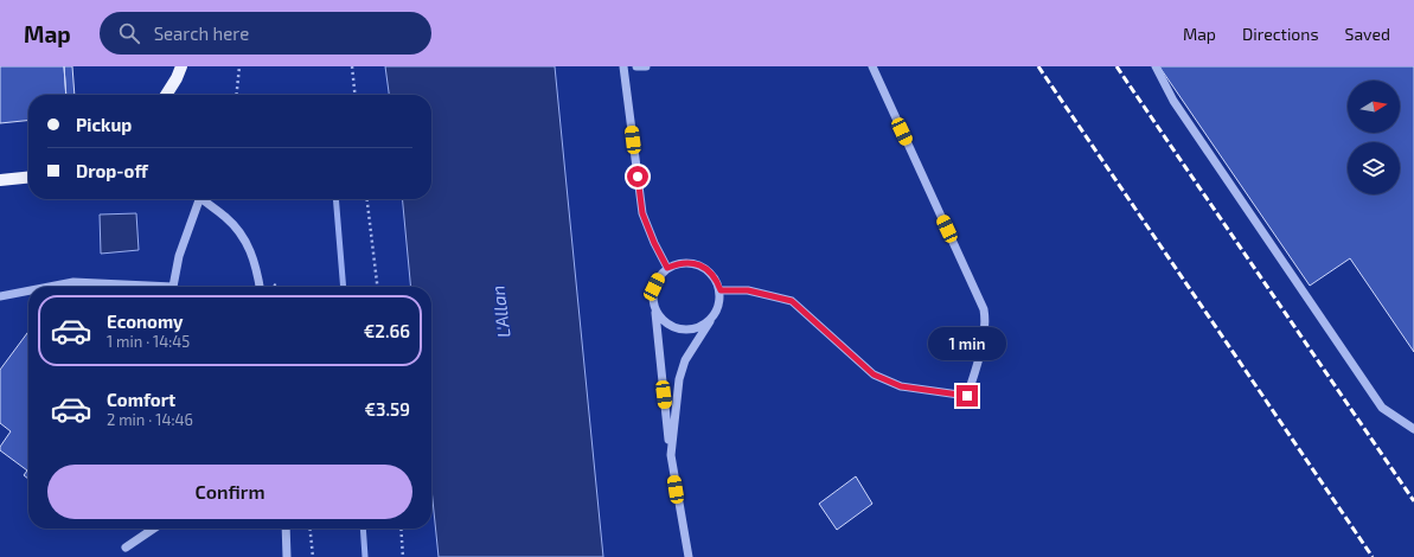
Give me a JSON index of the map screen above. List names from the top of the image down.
{
  "water": ["L'Allan"],
  "north": "right",
  "page": {
    "header": "Map",
    "search": "Search here",
    "nav": ["Map", "Directions", "Saved"],
    "banner": ["Pickup", "Drop-off"],
    "list": [
      {
        "name": "Economy",
        "note": "1 min · 14:45",
        "value": "€2.66"
      },
      {
        "name": "Comfort",
        "note": "2 min · 14:46",
        "value": "€3.59"
      }
    ],
    "bubble": "1 min",
    "buttons": "Confirm"
  }
}
